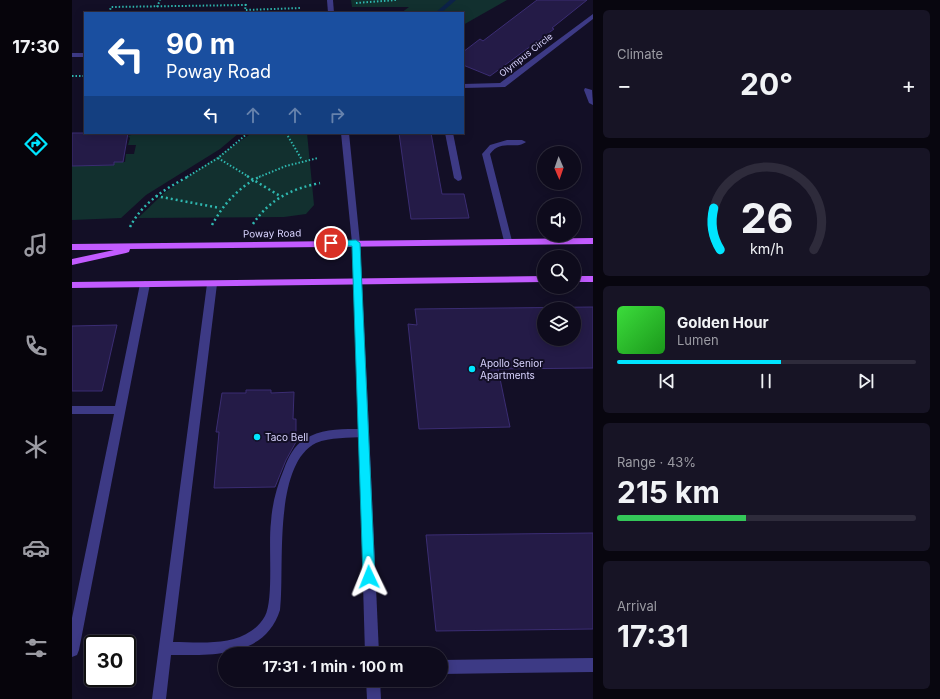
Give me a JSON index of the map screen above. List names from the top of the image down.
{
  "streets": {
    "main road": ["Poway Road"],
    "street": ["Olympus Circle"]
  },
  "places": ["Apollo Senior Apartments", "Taco Bell"],
  "north": "bottom",
  "page": {
    "tabs": "17:30",
    "tile": [
      "Climate",
      ["Range · 43%", "215 km"],
      ["Arrival", "17:31"]
    ],
    "turn": ["90 m", "Poway Road"],
    "heat": ["−", "20°", "+"],
    "song": ["Golden Hour", "Lumen"],
    "limit": "30",
    "trip": "17:31 · 1 min · 100 m",
    "gauge": ["26", "km/h"]
  }
}
